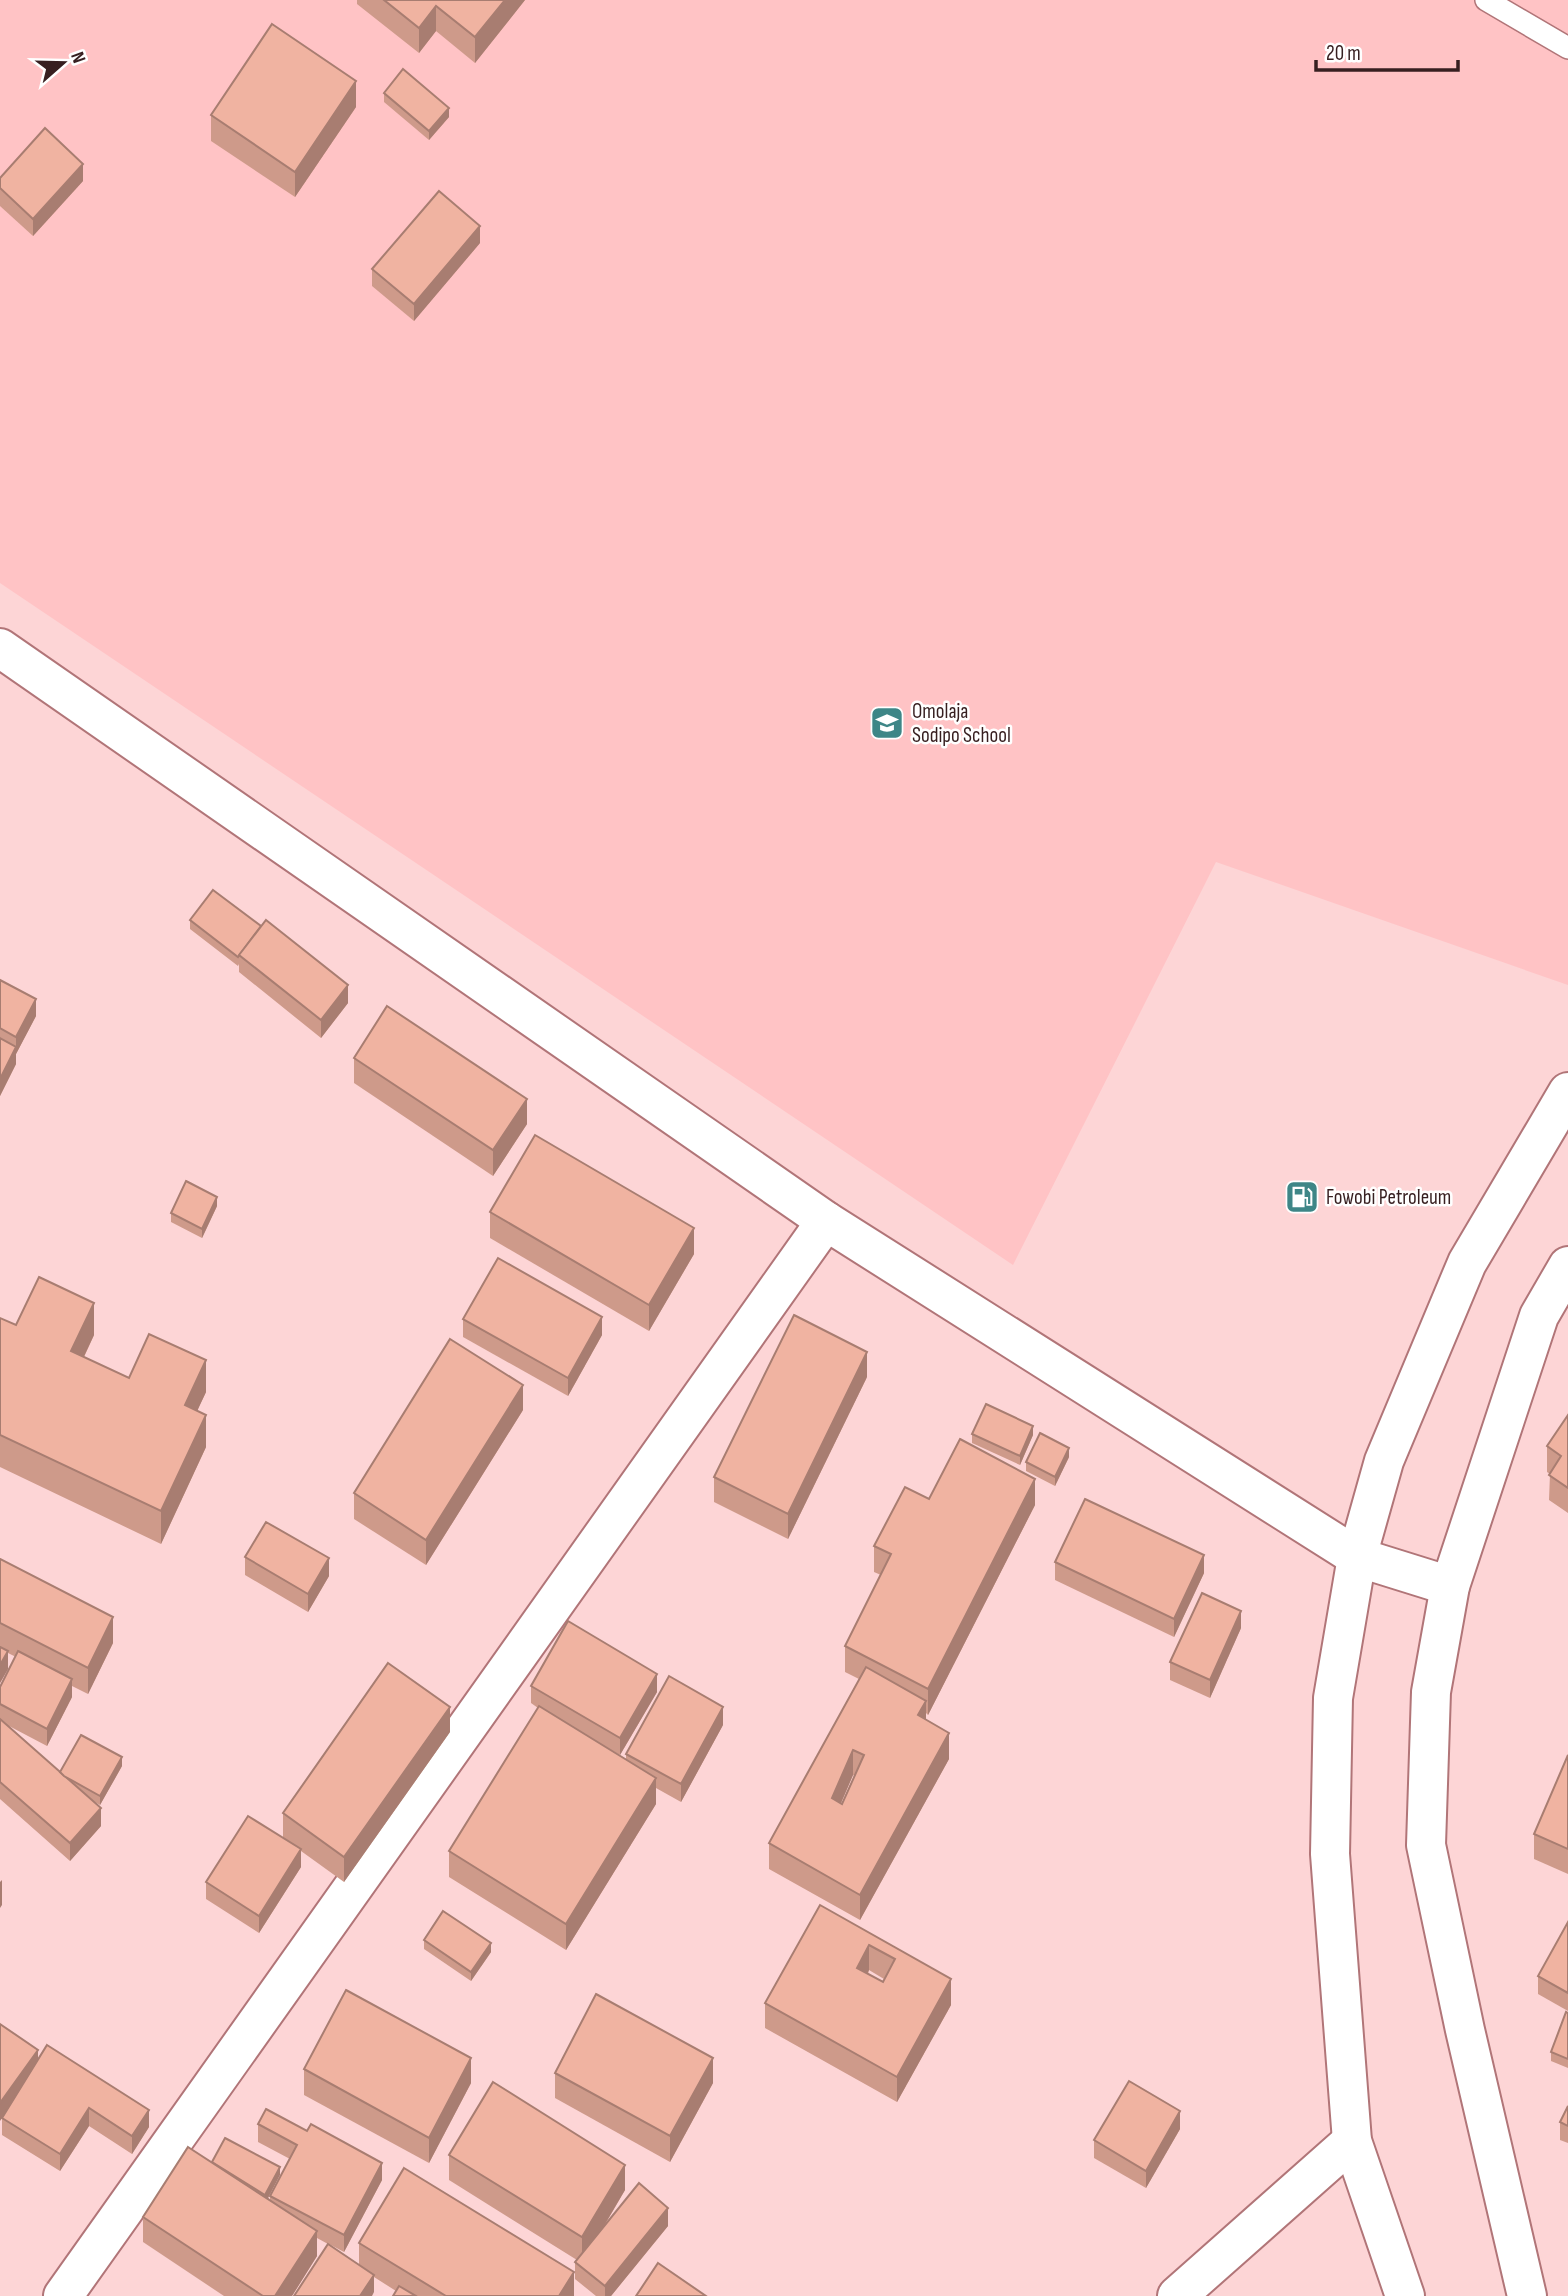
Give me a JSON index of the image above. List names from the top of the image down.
{
  "places": {
    "school or university": ["Omolaja Sodipo School"],
    "fuel station": ["Fowobi Petroleum"]
  },
  "scale_bar": "20 m",
  "north": "right"
}
